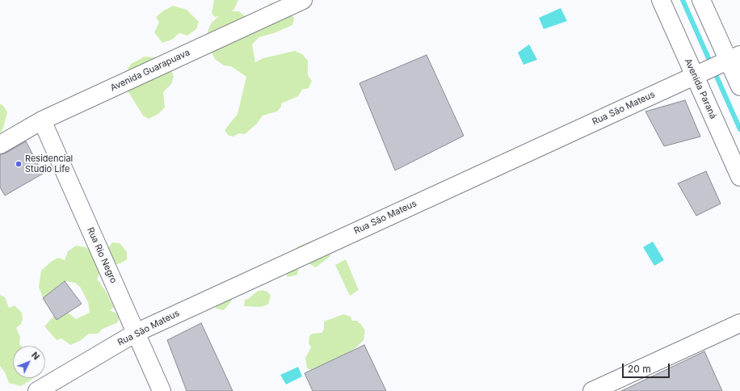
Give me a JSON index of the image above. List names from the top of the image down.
{
  "streets": {
    "street": [
      "Avenida Guarapuava",
      "Avenida Paraná",
      "Rua São Mateus",
      "Rua Rio Negro"
    ]
  },
  "crossings": [
    ["Avenida Guarapuava", "Rua Rio Negro"],
    ["Avenida Paraná", "Rua São Mateus"],
    ["Rua São Mateus", "Rua Rio Negro"]
  ],
  "places": ["Residencial Studio Life"],
  "scale_bar": "20 m",
  "north": "top right"
}
